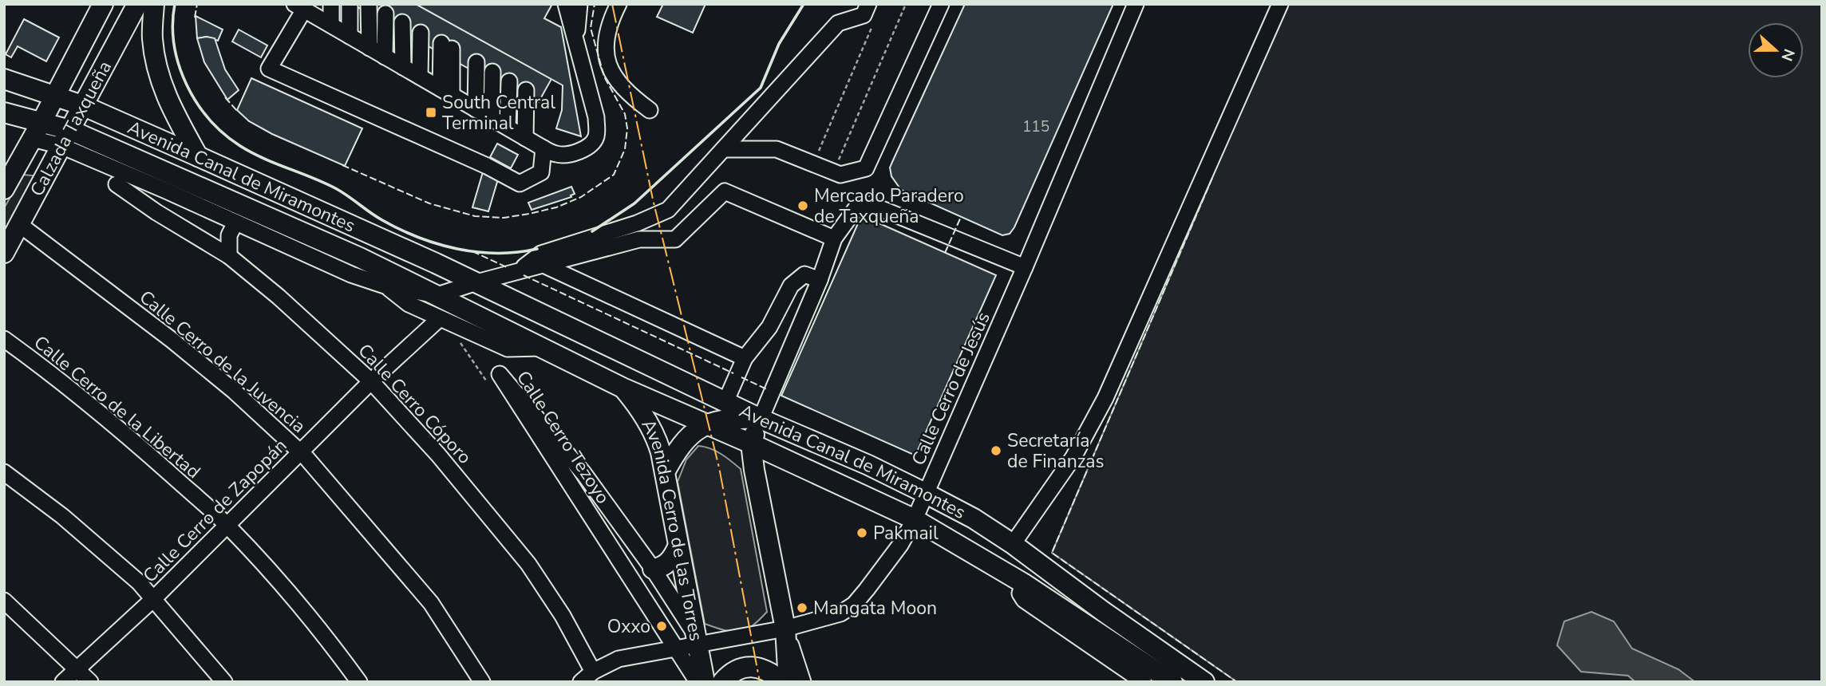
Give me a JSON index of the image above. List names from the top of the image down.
{
  "streets": {
    "main road": ["Calzada Taxqueña", "Avenida Canal de Miramontes", "Avenida Cerro de las Torres"],
    "street": [
      "Calle Cerro de la Juvencia",
      "Calle Cerro de Jesús",
      "Calle Cerro Cóporo",
      "Calle Cerro de la Libertad",
      "Calle Cerro Tezoyo",
      "Calle Cerro de Zapopán"
    ]
  },
  "crossings": [
    ["Calzada Taxqueña", "Avenida Canal de Miramontes"],
    ["Calzada Taxqueña", "Calle Cerro de la Juvencia"],
    ["Avenida Canal de Miramontes", "Calle Cerro de Jesús"],
    ["Avenida Canal de Miramontes", "Calle Cerro de Zapopán"],
    ["Avenida Canal de Miramontes", "Avenida Cerro de las Torres"],
    ["Calle Cerro de la Juvencia", "Calle Cerro de Zapopán"],
    ["Calle Cerro de Jesús", "Calle Cerro Cóporo"],
    ["Calle Cerro de Jesús", "Calle Cerro Tezoyo"],
    ["Calle Cerro de Jesús", "Avenida Cerro de las Torres"],
    ["Calle Cerro Cóporo", "Calle Cerro de Zapopán"],
    ["Calle Cerro de la Libertad", "Calle Cerro de Zapopán"],
    ["Calle Cerro Tezoyo", "Avenida Cerro de las Torres"]
  ],
  "places": {
    "transit": ["South Central Terminal"],
    "other": [
      "Mercado Paradero de Taxqueña",
      "Secretaría de Finanzas",
      "Pakmail",
      "Mangata Moon",
      "Oxxo"
    ]
  },
  "house_numbers": ["115"],
  "north": "right"
}
